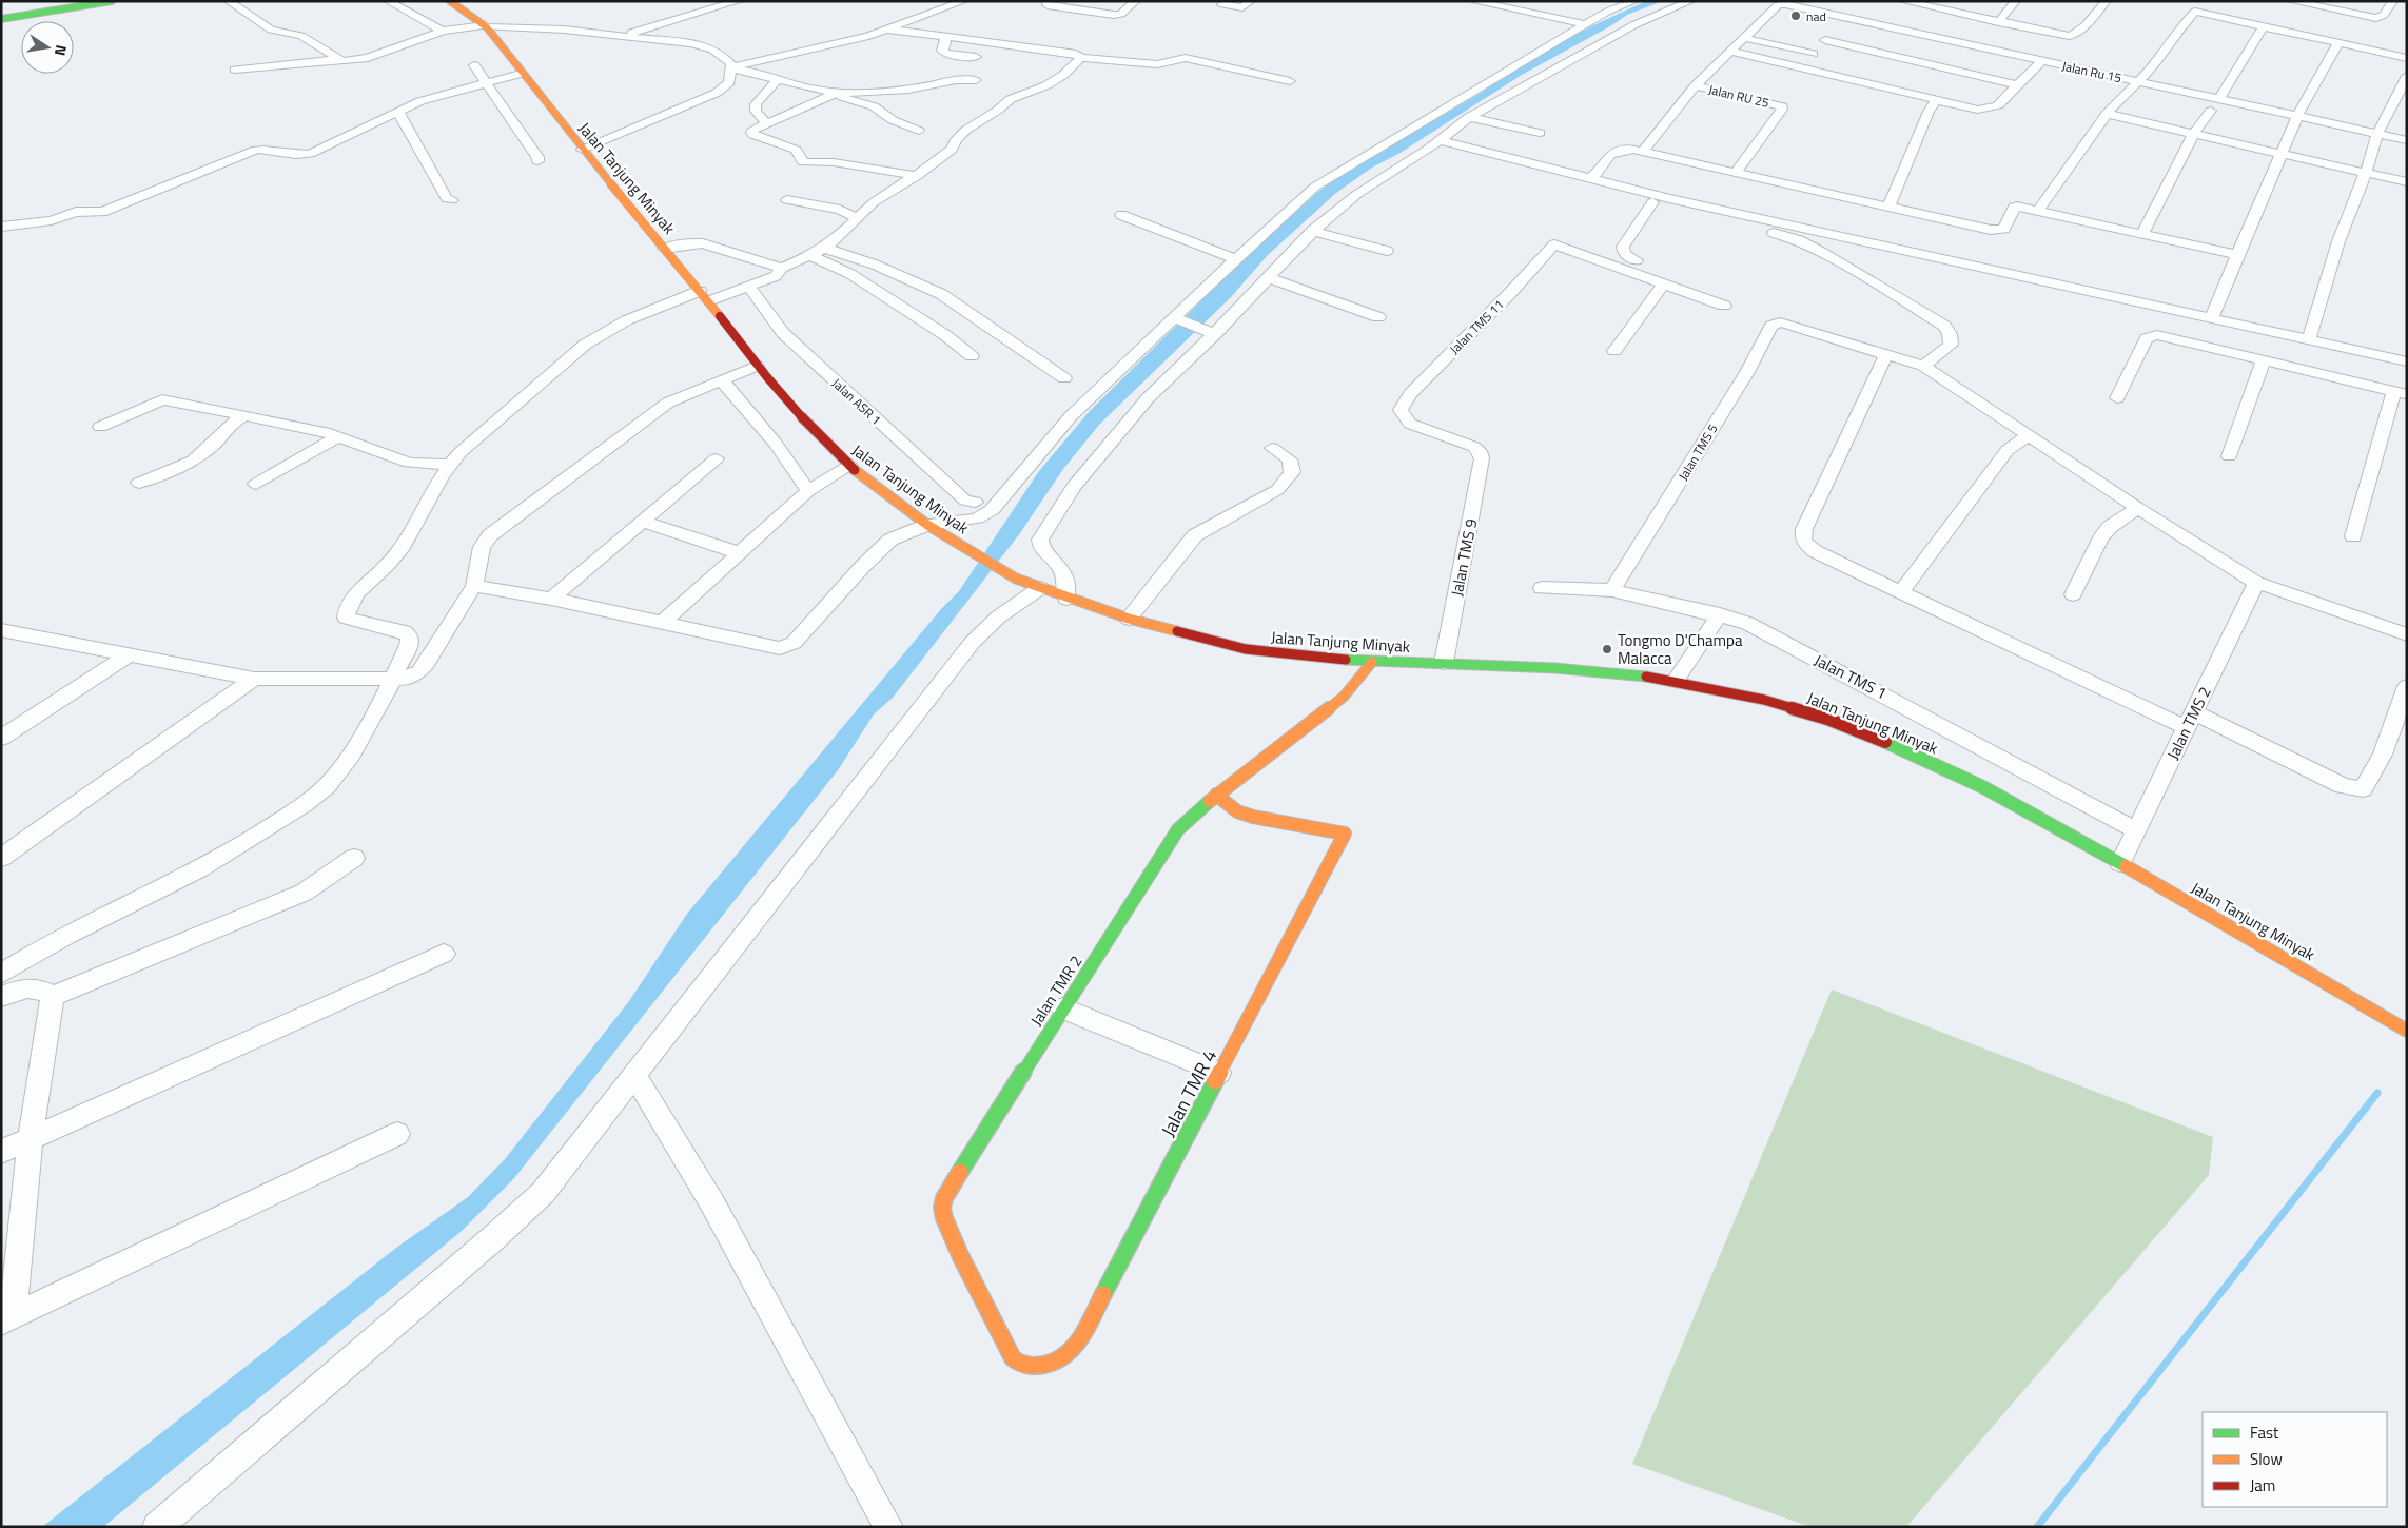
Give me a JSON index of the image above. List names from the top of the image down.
{
  "streets": {
    "main road": ["Jalan Tanjung Minyak", "Jalan TMR 2", "Jalan TMR 4"],
    "street": [
      "Jalan Ru 15",
      "Jalan RU 25",
      "Jalan TMS 11",
      "Jalan ASR 1",
      "Jalan TMS 5",
      "Jalan TMS 9",
      "Jalan TMS 1",
      "Jalan TMS 2"
    ]
  },
  "crossings": [
    ["Jalan Tanjung Minyak", "Jalan TMS 9"],
    ["Jalan Tanjung Minyak", "Jalan TMS 2"],
    ["Jalan Tanjung Minyak", "Jalan TMR 2"],
    ["Jalan TMS 11", "Jalan TMS 9"],
    ["Jalan TMS 5", "Jalan TMS 1"],
    ["Jalan TMS 1", "Jalan TMS 2"],
    ["Jalan TMR 2", "Jalan TMR 4"]
  ],
  "places": ["nad", "Tongmo D'Champa Malacca"],
  "legend": ["Fast", "Slow", "Jam"],
  "north": "right"
}
